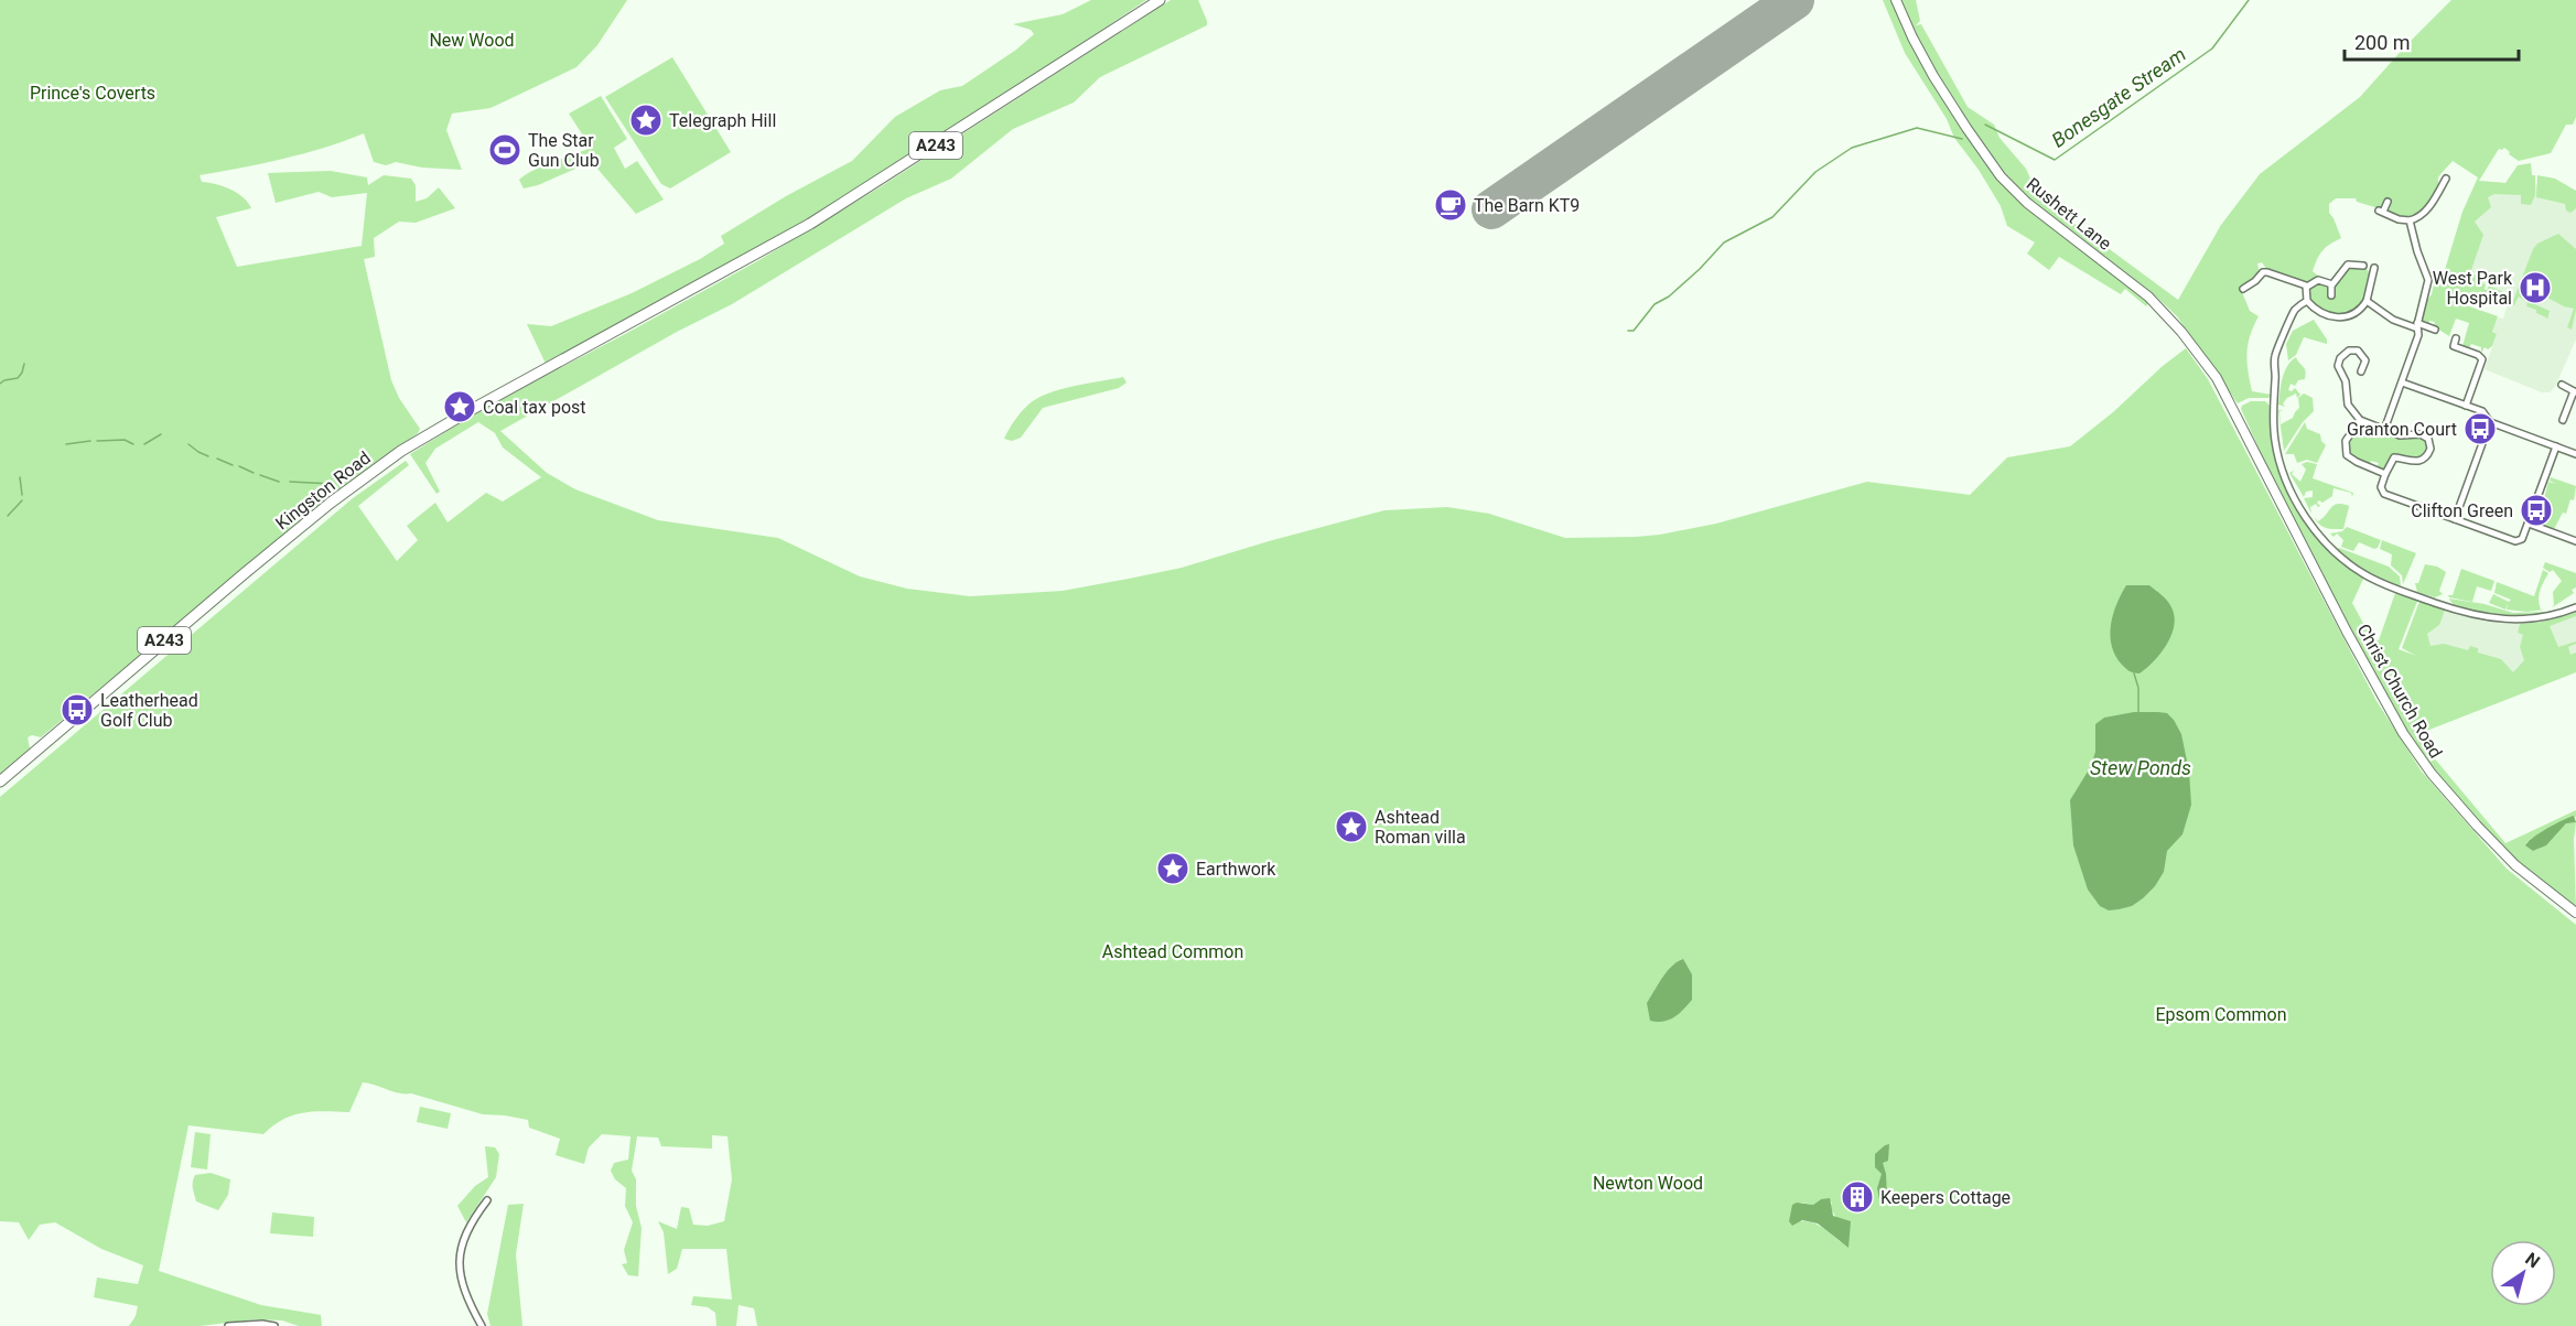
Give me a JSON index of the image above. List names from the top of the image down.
{
  "streets": {
    "highway": ["A243", "Kingston Road"],
    "main road": ["Rushett Lane", "Christ Church Road"]
  },
  "crossings": [
    ["Rushett Lane", "Christ Church Road"]
  ],
  "water": ["Bonesgate Stream", "Stew Ponds"],
  "parks": [
    "New Wood",
    "Prince's Coverts",
    "Ashtead Common",
    "Epsom Common",
    "Newton Wood"
  ],
  "places": {
    "place": [
      "Telegraph Hill",
      "Coal tax post",
      "Ashtead Roman villa",
      "Earthwork"
    ],
    "sports": ["The Star Gun Club"],
    "cafe": ["The Barn KT9"],
    "hospital": ["West Park Hospital"],
    "bus stop": ["Granton Court", "Clifton Green", "Leatherhead Golf Club"],
    "building": ["Keepers Cottage"]
  },
  "scale_bar": "200 m",
  "north": "top right"
}
